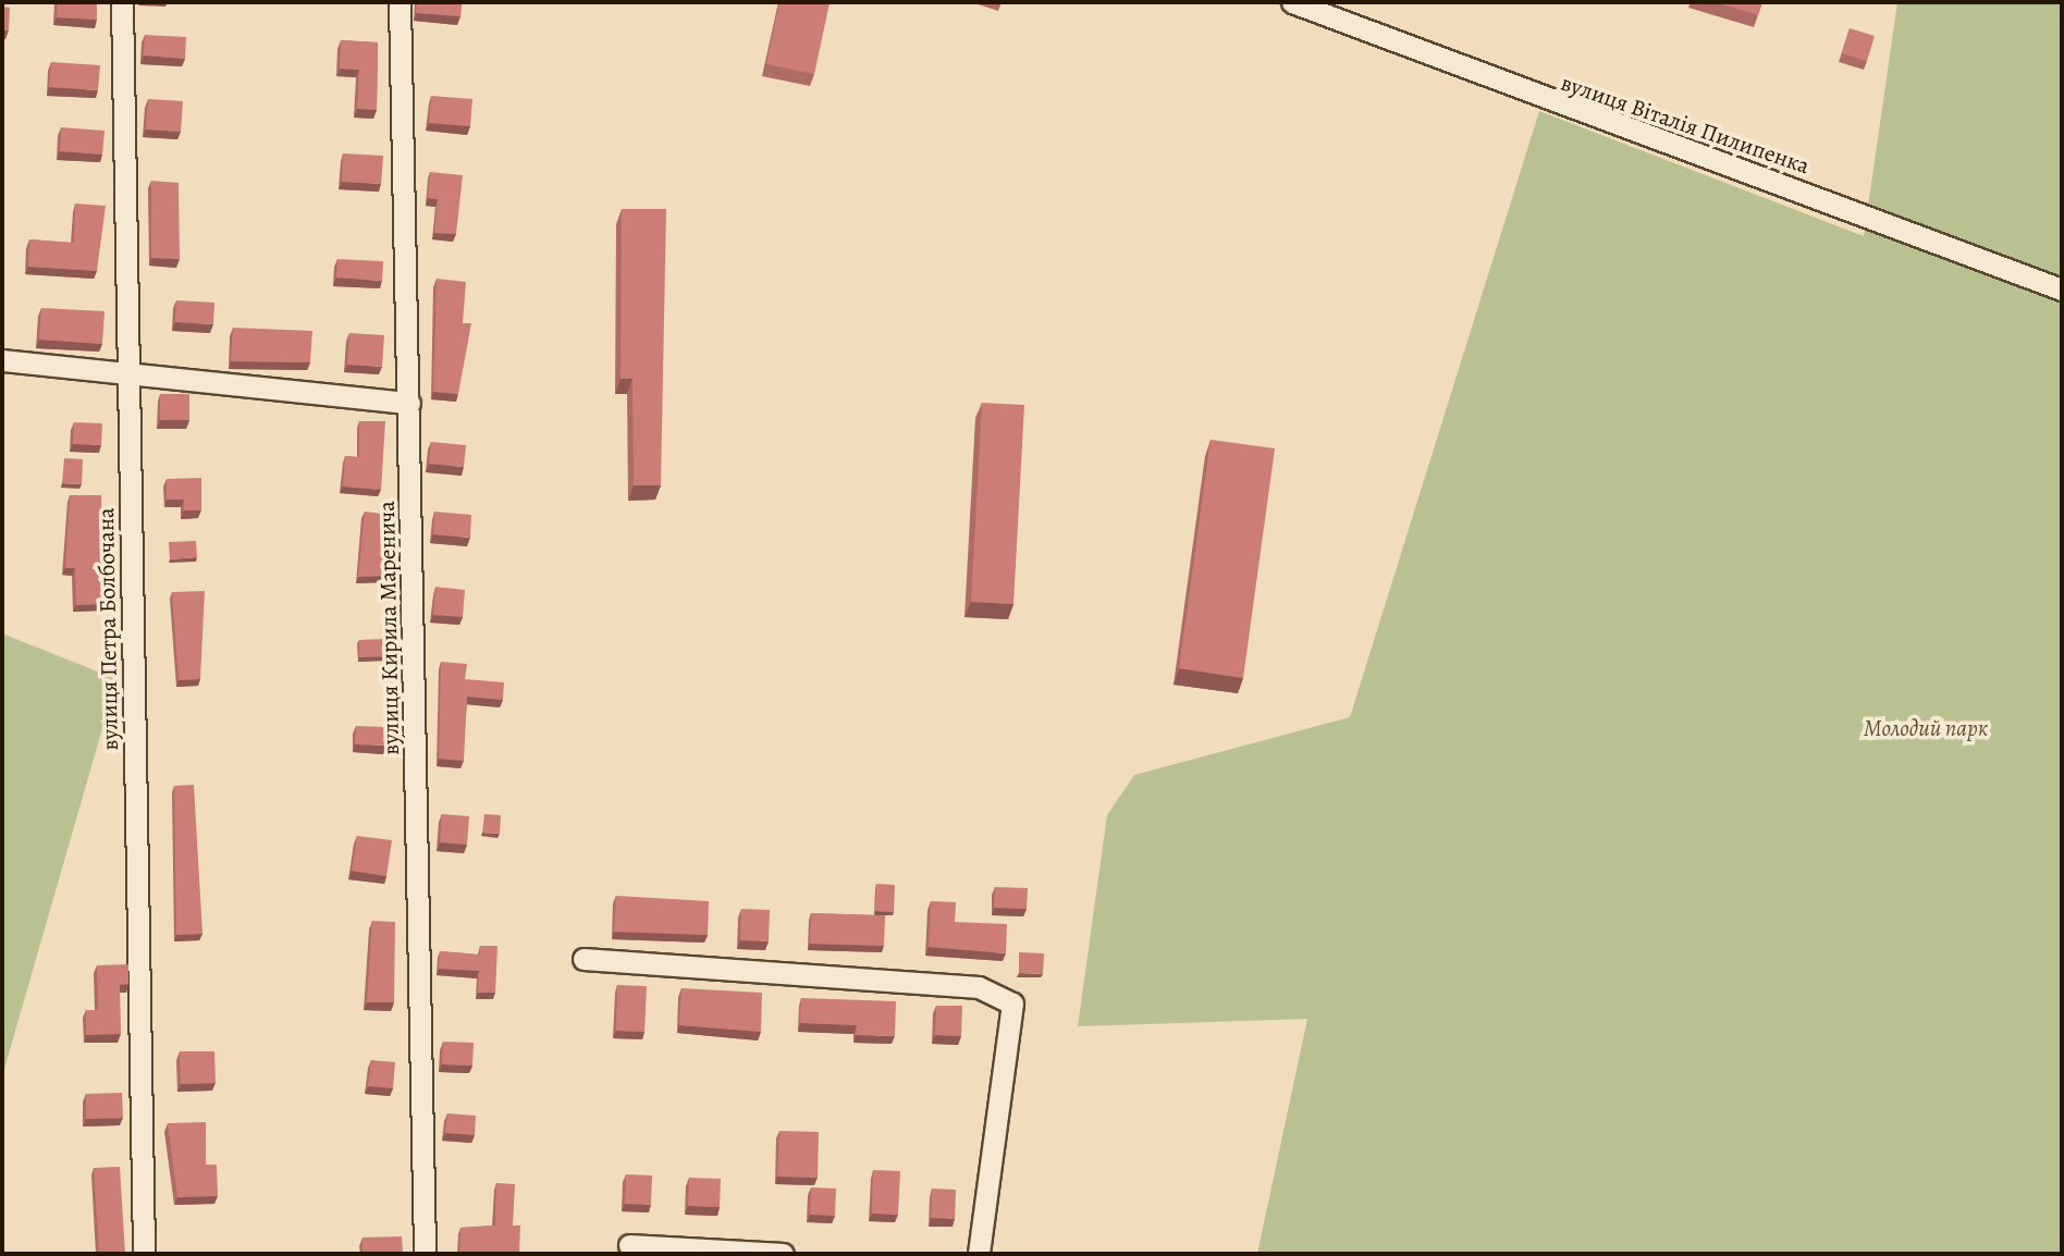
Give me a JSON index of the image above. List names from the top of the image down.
{
  "streets": {
    "street": ["вулиця Віталія Пилипенка", "вулиця Кирила Маренича", "вулиця Петра Болбочана"]
  },
  "parks": ["Молодий парк"]
}
